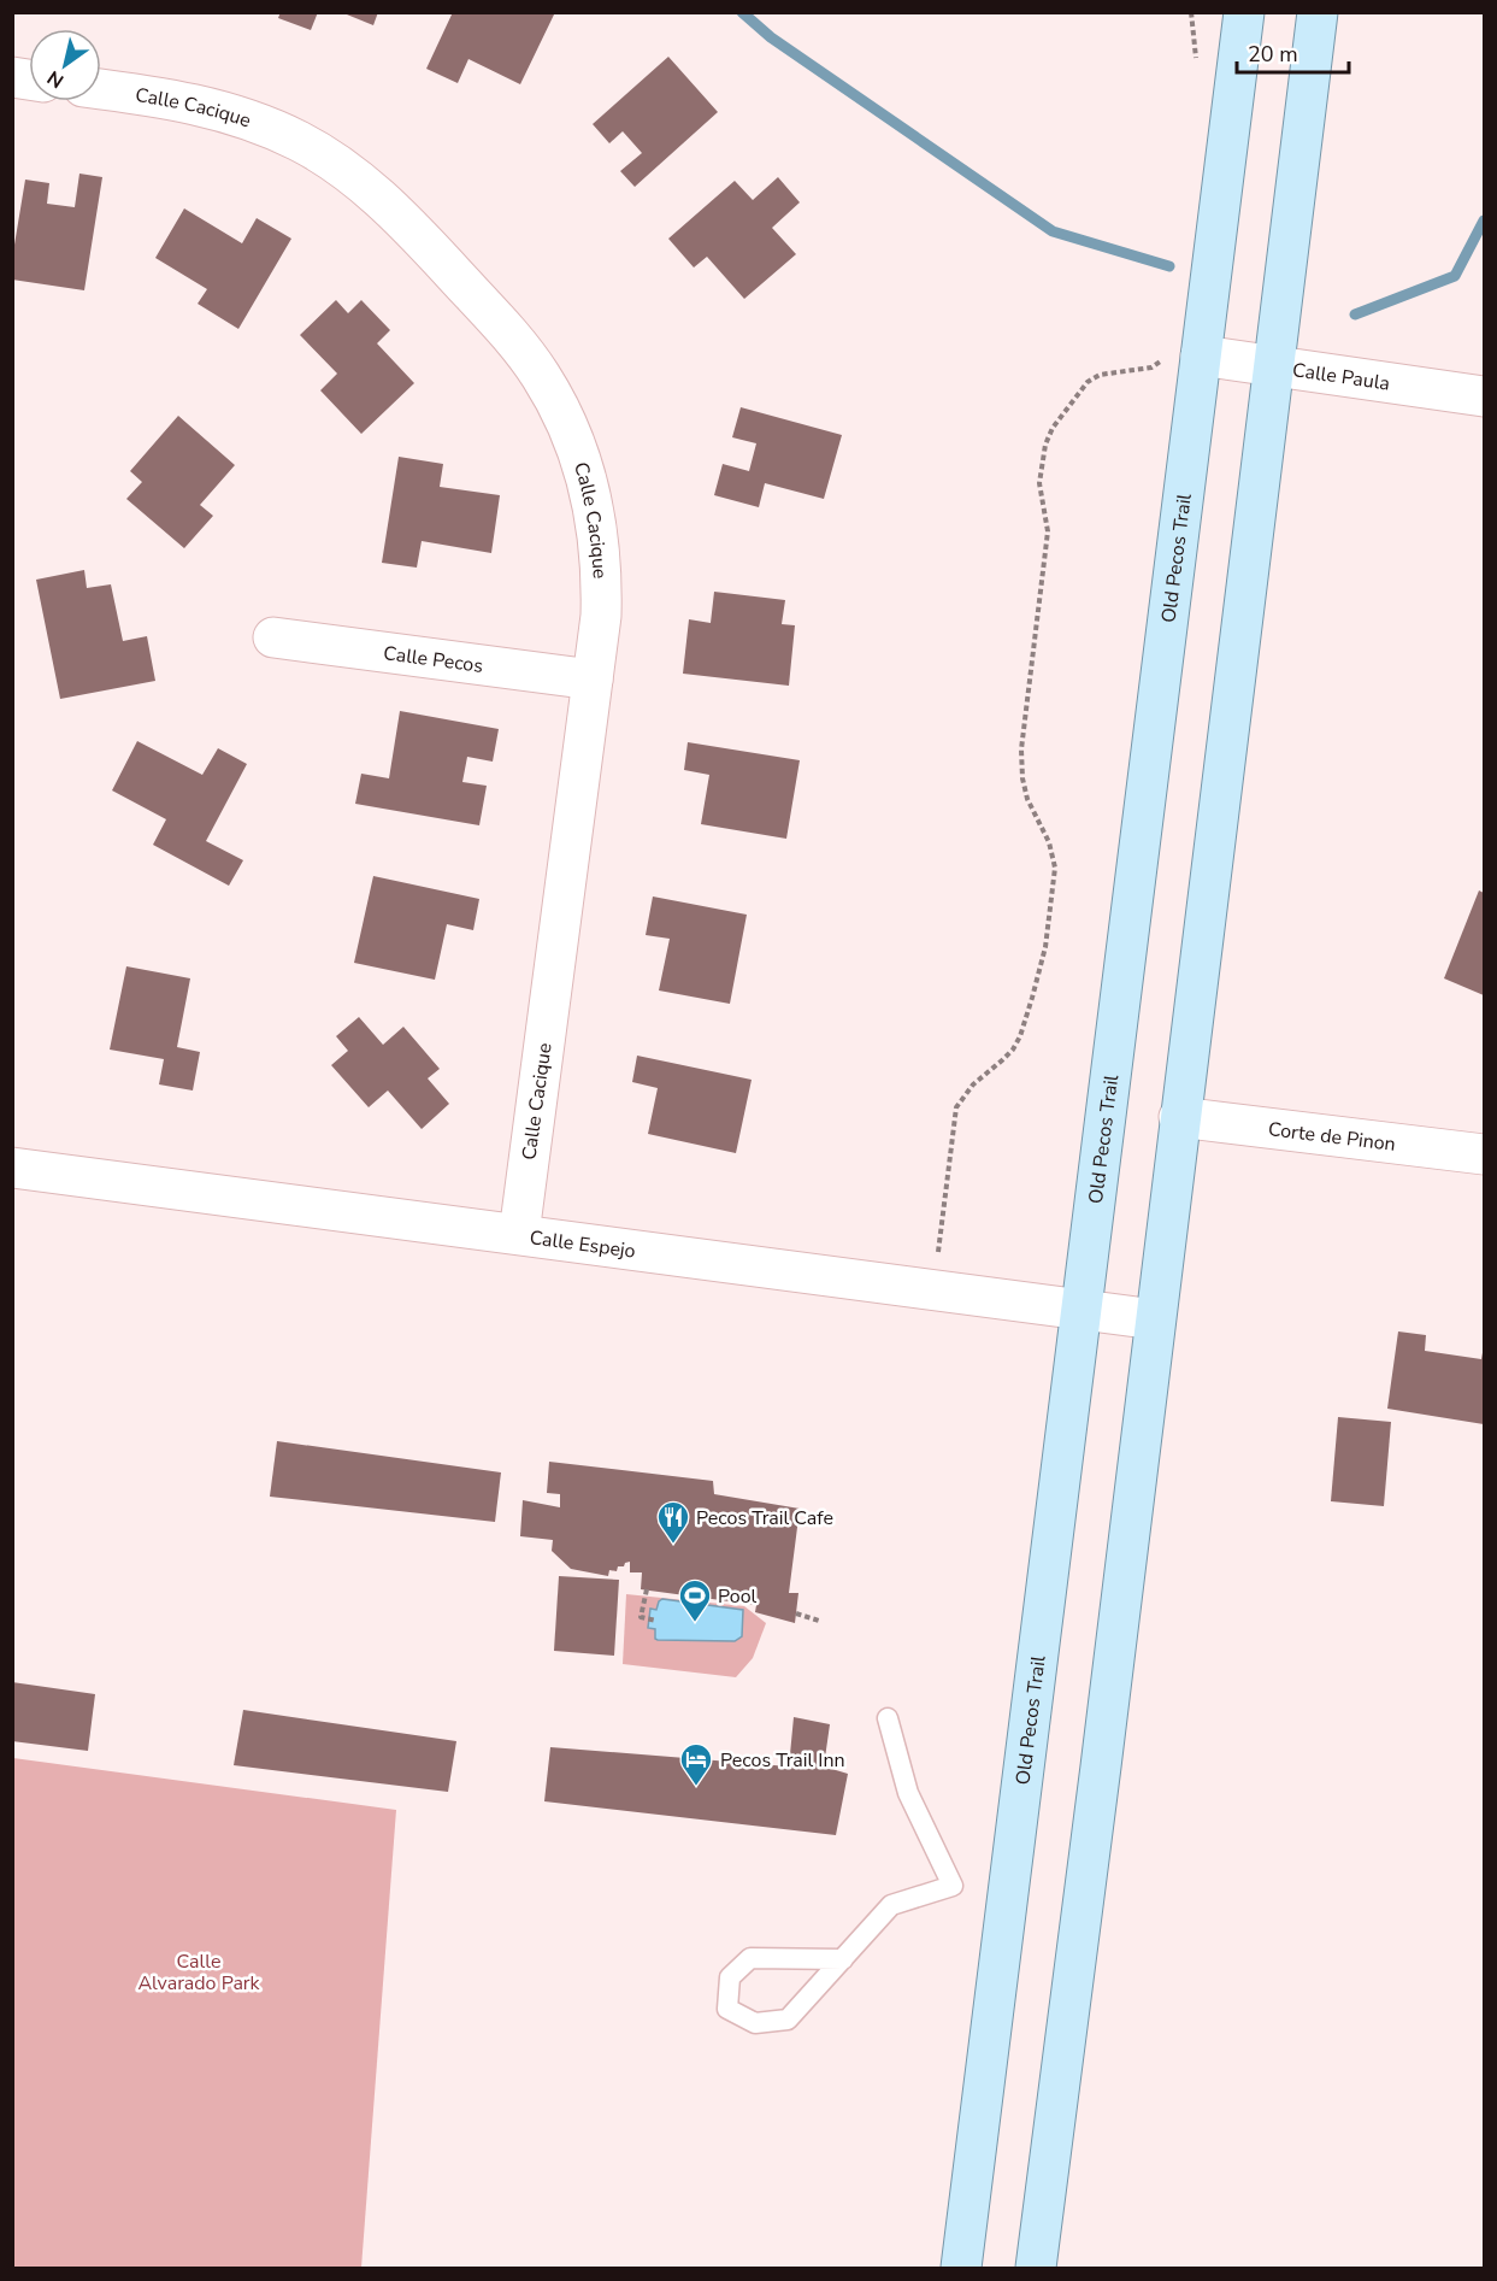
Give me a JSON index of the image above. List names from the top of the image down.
{
  "streets": {
    "main road": ["Old Pecos Trail"],
    "street": [
      "Calle Cacique",
      "Calle Paula",
      "Calle Pecos",
      "Corte de Pinon",
      "Calle Espejo"
    ]
  },
  "crossings": [
    ["Calle Cacique", "Calle Pecos"],
    ["Calle Cacique", "Calle Espejo"],
    ["Calle Paula", "Old Pecos Trail"],
    ["Old Pecos Trail", "Calle Espejo"]
  ],
  "parks": ["Calle Alvarado Park"],
  "places": {
    "restaurant": ["Pecos Trail Cafe"],
    "sports": ["Pool"],
    "hotel": ["Pecos Trail Inn"]
  },
  "scale_bar": "20 m",
  "north": "bottom left"
}
